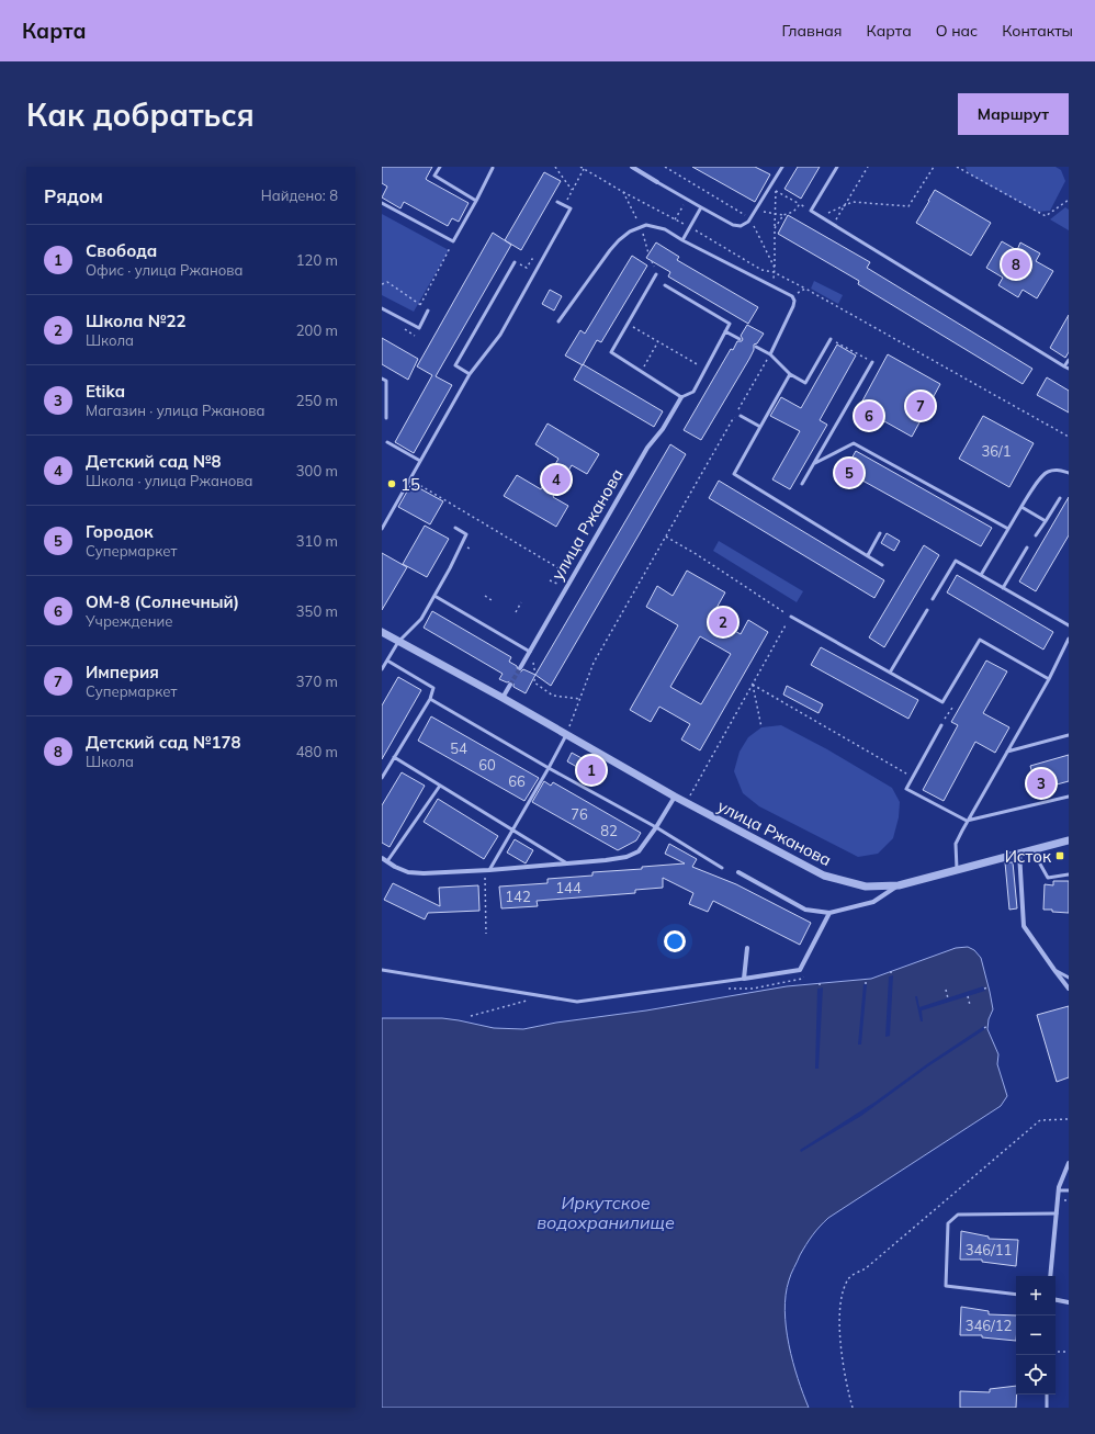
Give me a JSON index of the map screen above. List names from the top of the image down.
{
  "streets": {
    "street": ["улица Ржанова"]
  },
  "water": ["Иркутское водохранилище"],
  "places": {
    "other": ["15"],
    "transit": ["Исток"]
  },
  "house_numbers": [
    "36/1",
    "54",
    "60",
    "66",
    "76",
    "82",
    "144",
    "142",
    "346/11",
    "346/12"
  ],
  "page": {
    "header": "Карта",
    "nav": [
      "Главная",
      "Карта",
      "О нас",
      "Контакты"
    ],
    "buttons": "Маршрут",
    "title": "Как добраться",
    "heading": ["Рядом", "Найдено: 8"],
    "list": [
      {
        "mark": "1",
        "name": "Свобода",
        "note": "Офис · улица Ржанова",
        "value": "120 m"
      },
      {
        "mark": "2",
        "name": "Школа №22",
        "note": "Школа",
        "value": "200 m"
      },
      {
        "mark": "3",
        "name": "Etika",
        "note": "Магазин · улица Ржанова",
        "value": "250 m"
      },
      {
        "mark": "4",
        "name": "Детский сад №8",
        "note": "Школа · улица Ржанова",
        "value": "300 m"
      },
      {
        "mark": "5",
        "name": "Городок",
        "note": "Супермаркет",
        "value": "310 m"
      },
      {
        "mark": "6",
        "name": "ОМ-8 (Солнечный)",
        "note": "Учреждение",
        "value": "350 m"
      },
      {
        "mark": "7",
        "name": "Империя",
        "note": "Супермаркет",
        "value": "370 m"
      },
      {
        "mark": "8",
        "name": "Детский сад №178",
        "note": "Школа",
        "value": "480 m"
      }
    ],
    "pins": [
      "8",
      "7",
      "6",
      "5",
      "4",
      "2",
      "1",
      "3"
    ],
    "map_buttons": ["+", "−"]
  }
}
